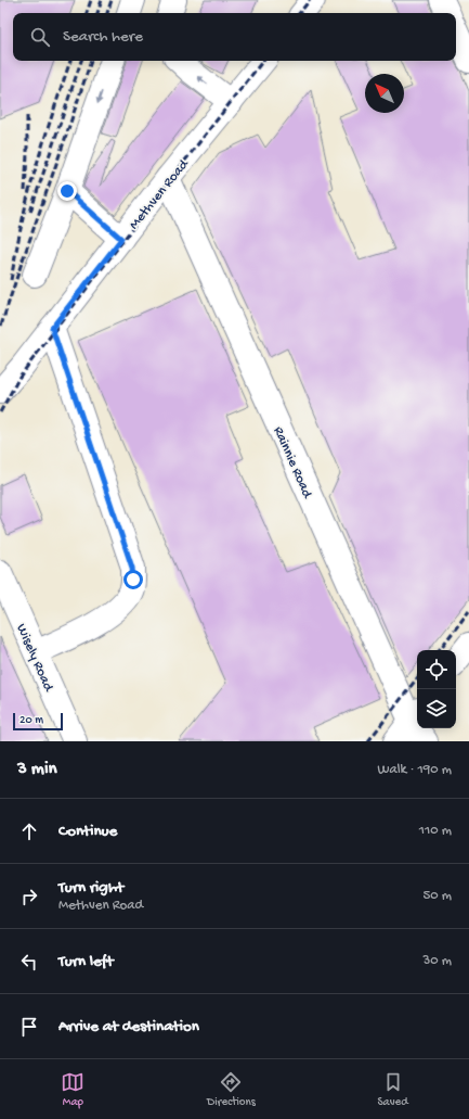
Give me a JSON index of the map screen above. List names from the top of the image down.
{
  "streets": {
    "street": ["Methven Road", "Rainnie Road", "Wisely Road"]
  },
  "crossings": [
    ["Methven Road", "Rainnie Road"]
  ],
  "scale_bar": "20 m",
  "north": "top left",
  "page": {
    "search": "Search here",
    "scale": "20 m",
    "heading": ["3 min", "Walk · 190 m"],
    "list": [
      ["Continue", "110 m"],
      ["Turn right", "Methven Road", "50 m"],
      ["Turn left", "30 m"],
      "Arrive at destination"
    ],
    "nav": ["Map", "Directions", "Saved"]
  }
}
